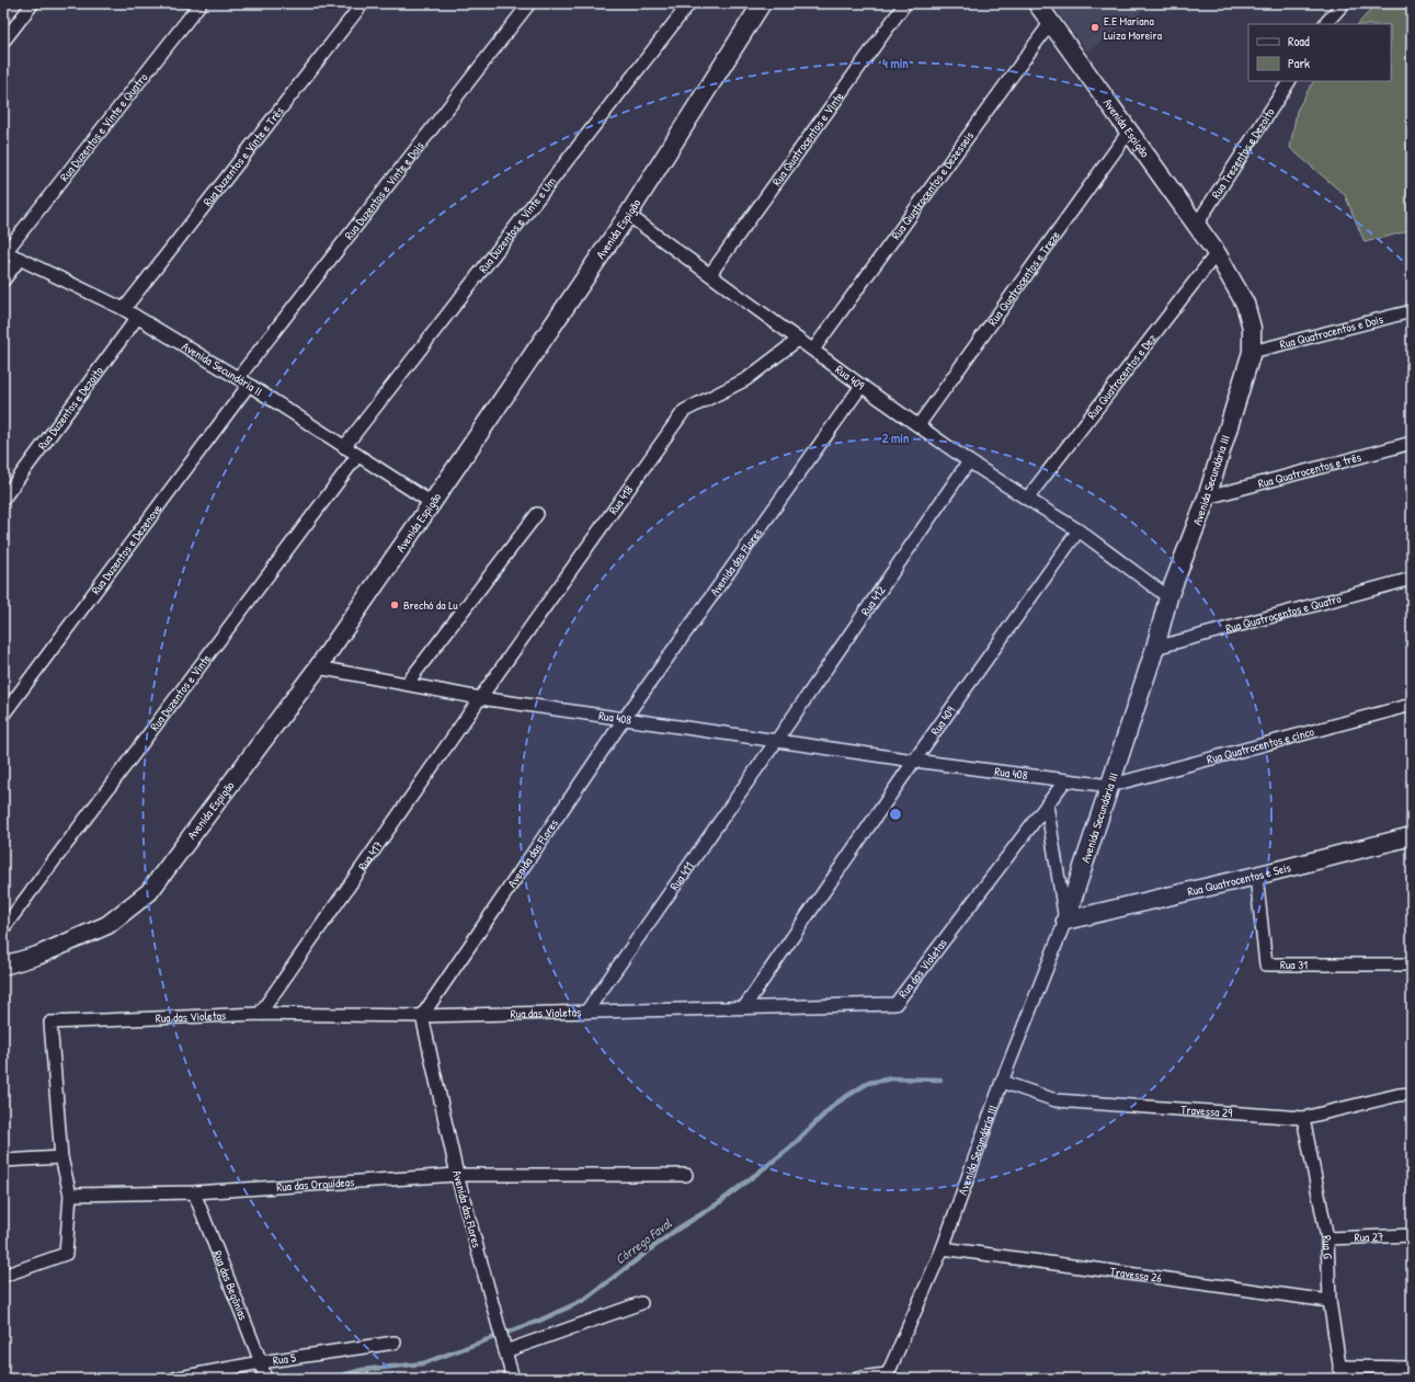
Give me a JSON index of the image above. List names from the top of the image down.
{
  "streets": {
    "street": [
      "Rua Duzentos e Vinte e Quatro",
      "Avenida Espigão",
      "Rua Quatrocentos e Vinte",
      "Rua Trezentos e Dezoito",
      "Rua Duzentos e Vinte e Três",
      "Rua Quatrocentos e Dezesseis",
      "Rua Duzentos e Vinte e Dois",
      "Rua Duzentos e Vinte e Um",
      "Rua Quatrocentos e Treze",
      "Rua Quatrocentos e Dois",
      "Avenida Secundária II",
      "Rua Quatrocentos e Dez",
      "Rua 409",
      "Rua Duzentos e Dezoito",
      "Rua Quatrocentos e três",
      "Avenida Secundária III",
      "Rua 418",
      "Rua Duzentos e Dezenove",
      "Avenida das Flores",
      "Rua 412",
      "Rua Quatrocentos e Quatro",
      "Rua Duzentos e Vinte",
      "Rua 408",
      "Rua Quatrocentos e cinco",
      "Rua 417",
      "Rua 411",
      "Rua Quatrocentos e Seis",
      "Rua 31",
      "Rua das Violetas",
      "Travessa 29",
      "Rua das Orquídeas",
      "Rua 27",
      "Rua G",
      "Travessa 26",
      "Rua das Begônias",
      "Rua 5"
    ]
  },
  "crossings": [
    ["Rua Duzentos e Vinte e Quatro", "Avenida Secundária II"],
    ["Avenida Espigão", "Rua Trezentos e Dezoito"],
    ["Avenida Espigão", "Rua Quatrocentos e Dezesseis"],
    ["Avenida Espigão", "Rua Quatrocentos e Treze"],
    ["Avenida Espigão", "Avenida Secundária II"],
    ["Avenida Espigão", "Rua Quatrocentos e Dez"],
    ["Avenida Espigão", "Rua 409"],
    ["Avenida Espigão", "Avenida Secundária III"],
    ["Avenida Espigão", "Rua 408"],
    ["Rua Quatrocentos e Vinte", "Rua 409"],
    ["Rua Duzentos e Vinte e Três", "Avenida Secundária II"],
    ["Rua Quatrocentos e Dezesseis", "Rua 409"],
    ["Rua Duzentos e Vinte e Dois", "Avenida Secundária II"],
    ["Rua Duzentos e Vinte e Um", "Avenida Secundária II"],
    ["Rua Quatrocentos e Treze", "Rua 409"],
    ["Rua Quatrocentos e Dois", "Avenida Secundária III"],
    ["Avenida Secundária II", "Rua Duzentos e Dezoito"],
    ["Avenida Secundária II", "Rua Duzentos e Dezenove"],
    ["Avenida Secundária II", "Rua Duzentos e Vinte"],
    ["Rua Quatrocentos e Dez", "Rua 409"],
    ["Rua Quatrocentos e Dez", "Avenida Secundária III"],
    ["Rua 409", "Avenida Secundária III"],
    ["Rua 409", "Rua 418"],
    ["Rua 409", "Avenida das Flores"],
    ["Rua 409", "Rua 412"],
    ["Rua 409", "Rua 408"],
    ["Rua Quatrocentos e três", "Avenida Secundária III"],
    ["Avenida Secundária III", "Rua Quatrocentos e Quatro"],
    ["Avenida Secundária III", "Rua 408"],
    ["Avenida Secundária III", "Rua Quatrocentos e cinco"],
    ["Avenida Secundária III", "Rua Quatrocentos e Seis"],
    ["Avenida Secundária III", "Travessa 29"],
    ["Avenida Secundária III", "Travessa 26"],
    ["Rua 418", "Rua 408"],
    ["Rua 418", "Rua 417"],
    ["Avenida das Flores", "Rua 408"],
    ["Avenida das Flores", "Rua das Violetas"],
    ["Avenida das Flores", "Rua das Orquídeas"],
    ["Rua 412", "Rua 408"],
    ["Rua 412", "Rua 411"],
    ["Rua 408", "Rua Quatrocentos e cinco"],
    ["Rua 408", "Rua 417"],
    ["Rua 408", "Rua 411"],
    ["Rua 408", "Rua das Violetas"],
    ["Rua 417", "Rua das Violetas"],
    ["Rua 411", "Rua das Violetas"],
    ["Rua Quatrocentos e Seis", "Rua 31"],
    ["Rua das Violetas", "Rua das Orquídeas"],
    ["Travessa 29", "Rua G"],
    ["Rua das Orquídeas", "Rua das Begônias"],
    ["Rua 27", "Rua G"],
    ["Rua G", "Travessa 26"],
    ["Rua das Begônias", "Rua 5"]
  ],
  "water": ["Córrego Faval"],
  "places": ["E.E Mariana Luiza Moreira", "Brechó da Lu"],
  "legend": ["Road", "Park"],
  "rings": ["4 min", "2 min"]
}
